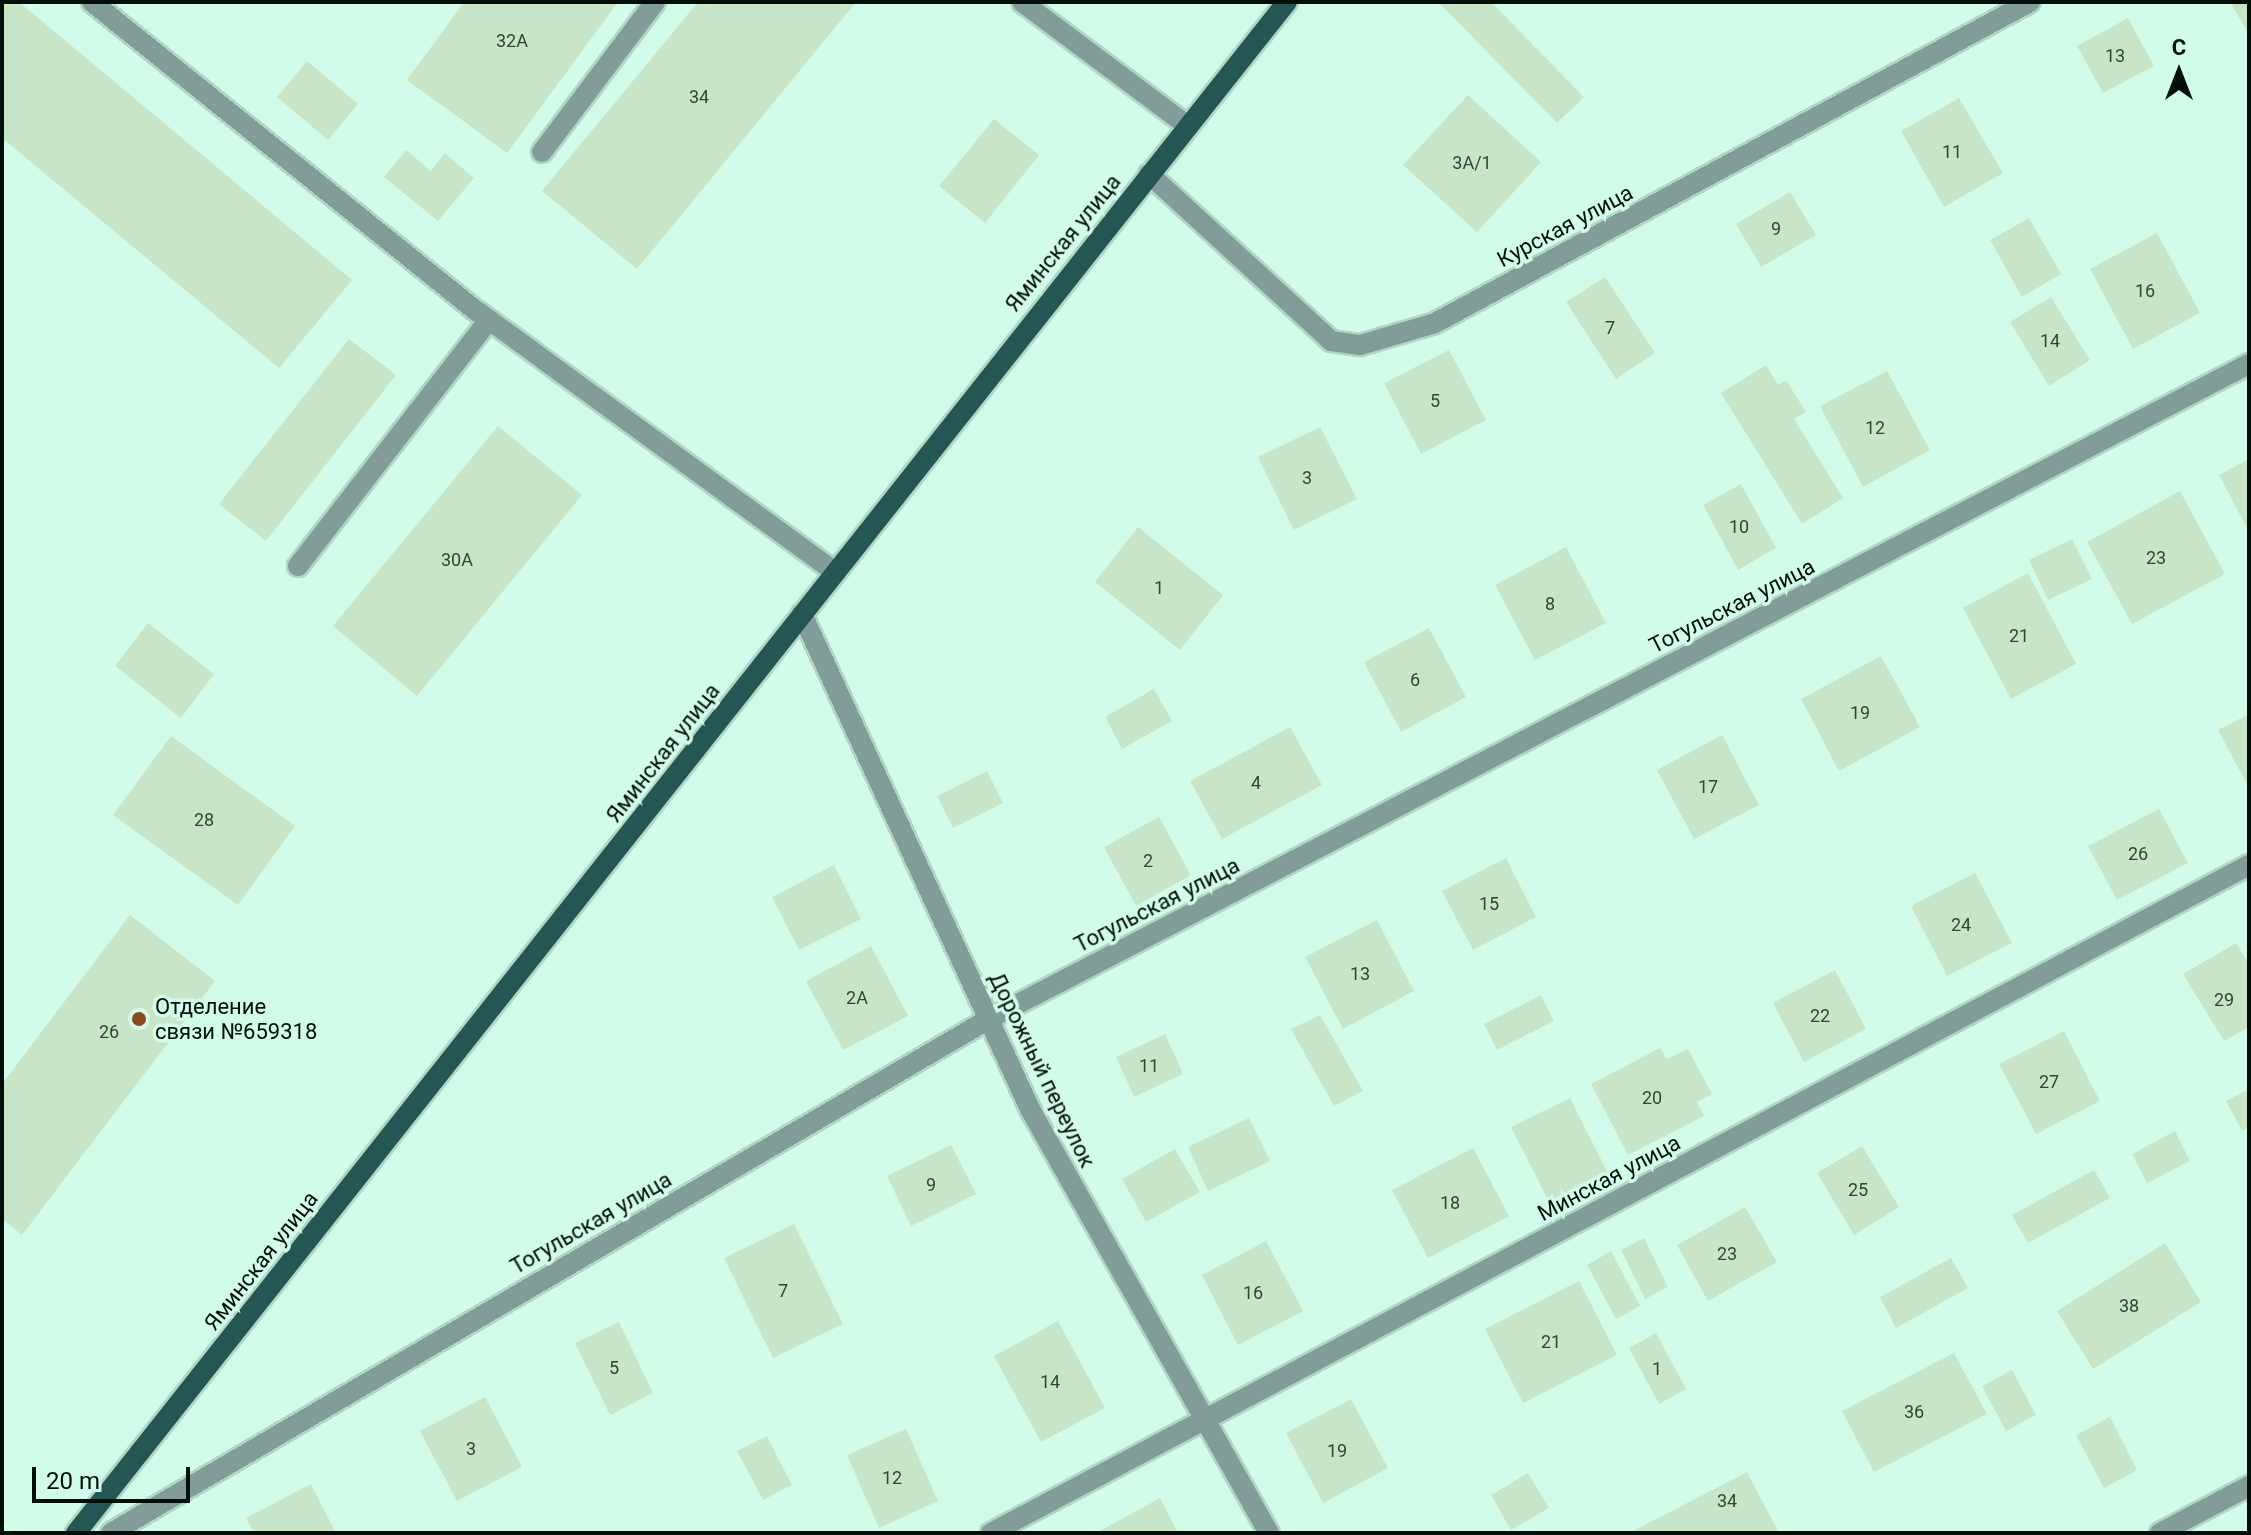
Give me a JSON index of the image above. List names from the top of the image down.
{
  "streets": {
    "main road": ["Яминская улица"],
    "street": [
      "Курская улица",
      "Тогульская улица",
      "Дорожный переулок",
      "Минская улица"
    ]
  },
  "crossings": [
    ["Курская улица", "Яминская улица"],
    ["Яминская улица", "Дорожный переулок"],
    ["Тогульская улица", "Дорожный переулок"],
    ["Дорожный переулок", "Минская улица"]
  ],
  "places": ["Отделение связи №659318"],
  "house_numbers": [
    "32А",
    "13",
    "34",
    "11",
    "3А/1",
    "9",
    "16",
    "7",
    "14",
    "5",
    "12",
    "3",
    "10",
    "23",
    "30А",
    "1",
    "8",
    "21",
    "6",
    "19",
    "4",
    "17",
    "28",
    "26",
    "2",
    "15",
    "24",
    "13",
    "2А",
    "29",
    "22",
    "26",
    "11",
    "27",
    "20",
    "9",
    "25",
    "18",
    "23",
    "7",
    "16",
    "38",
    "21",
    "5",
    "1",
    "14",
    "36",
    "3",
    "19",
    "12",
    "34"
  ],
  "scale_bar": "20 m",
  "north": "top"
}
